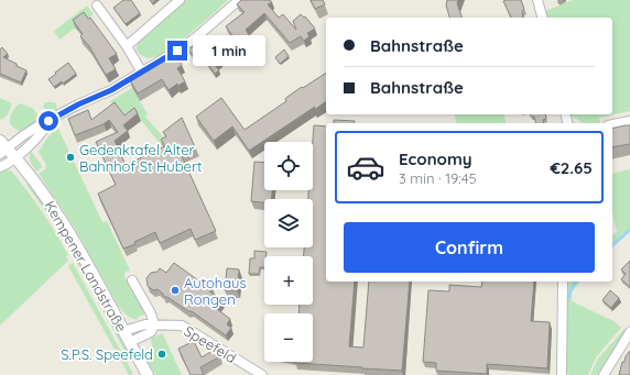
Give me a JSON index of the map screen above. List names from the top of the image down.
{
  "streets": {
    "street": ["Kempener Landstraße", "Speefeld"]
  },
  "crossings": [
    ["Kempener Landstraße", "Speefeld"]
  ],
  "places": ["Gedenktafel Alter Bahnhof St Hubert", "Autohaus Rongen", "S.P.S. Speefeld"],
  "page": {
    "banner": ["Bahnstraße", "Bahnstraße"],
    "bubble": "1 min",
    "list": [
      {
        "name": "Economy",
        "note": "3 min · 19:45",
        "value": "€2.65"
      }
    ],
    "map_buttons": ["+", "−"],
    "buttons": "Confirm"
  }
}
